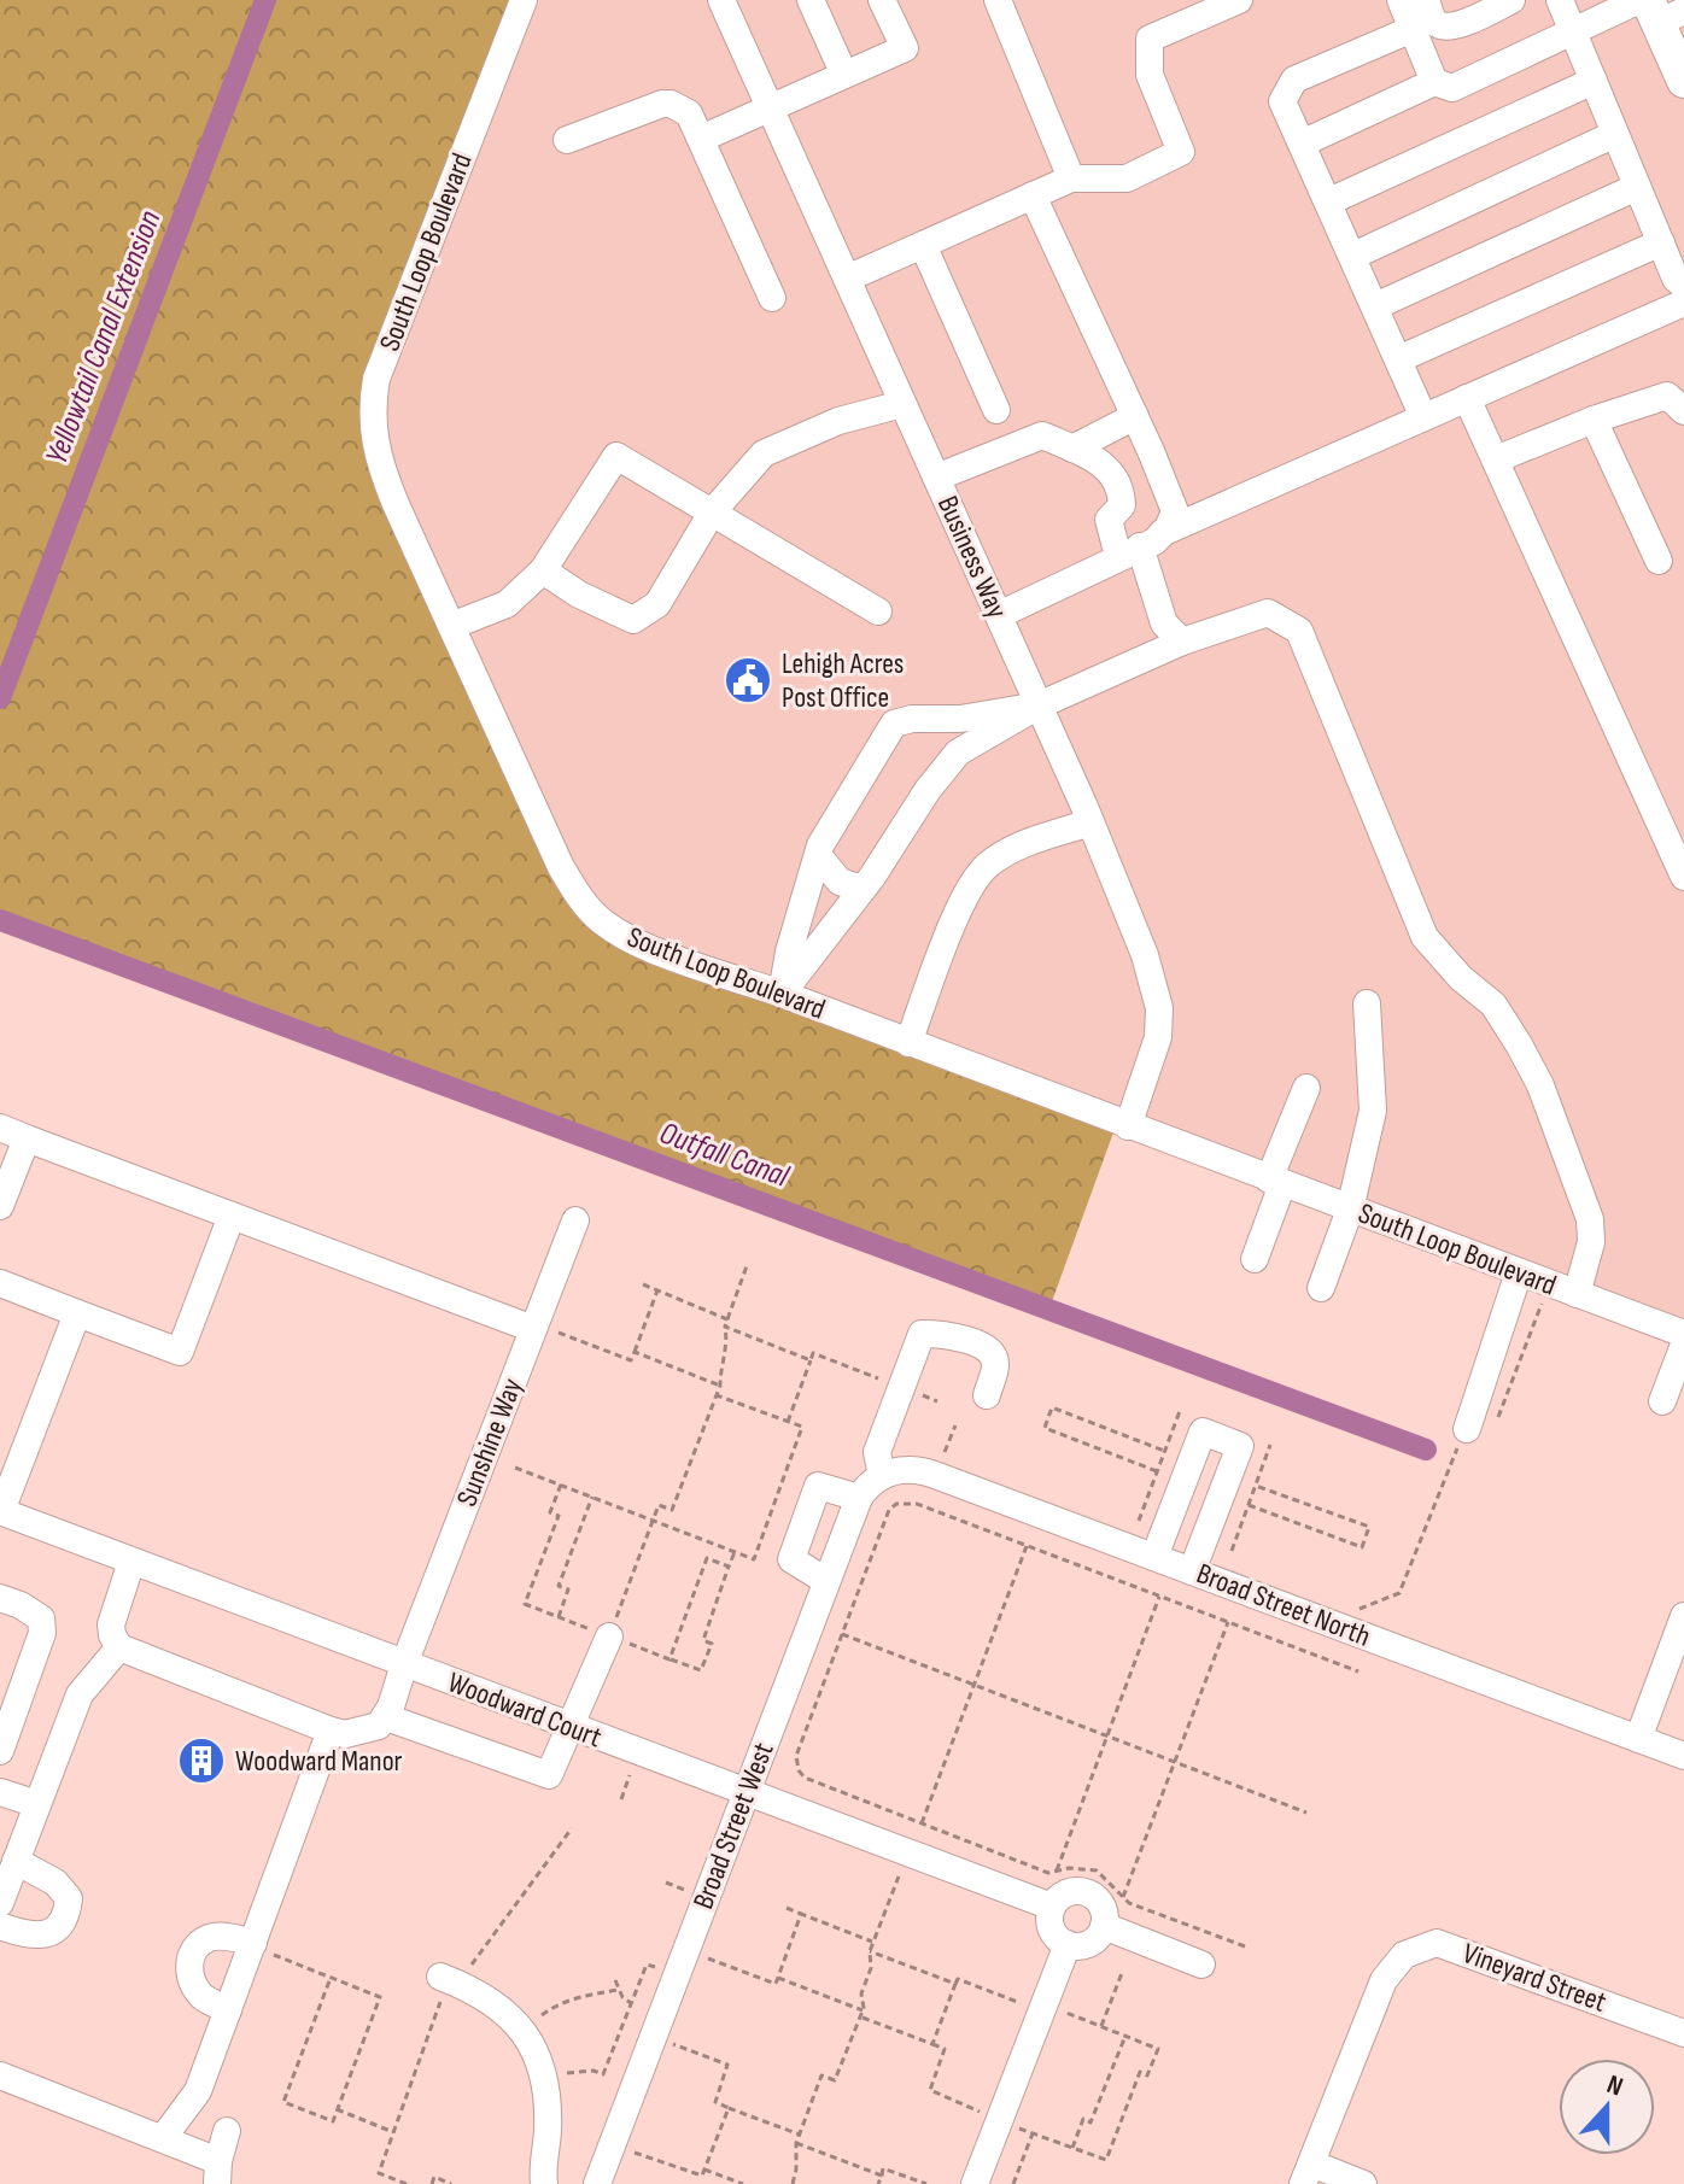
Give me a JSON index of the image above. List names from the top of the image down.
{
  "streets": {
    "street": [
      "South Loop Boulevard",
      "Business Way",
      "Sunshine Way",
      "Broad Street North",
      "Woodward Court",
      "Broad Street West",
      "Vineyard Street"
    ]
  },
  "crossings": [
    ["South Loop Boulevard", "Business Way"],
    ["Sunshine Way", "Woodward Court"],
    ["Broad Street North", "Broad Street West"],
    ["Woodward Court", "Broad Street West"]
  ],
  "water": ["Yellowtail Canal Extension", "Outfall Canal"],
  "places": {
    "public building": ["Lehigh Acres Post Office"],
    "building": ["Woodward Manor"]
  },
  "north": "top"
}
